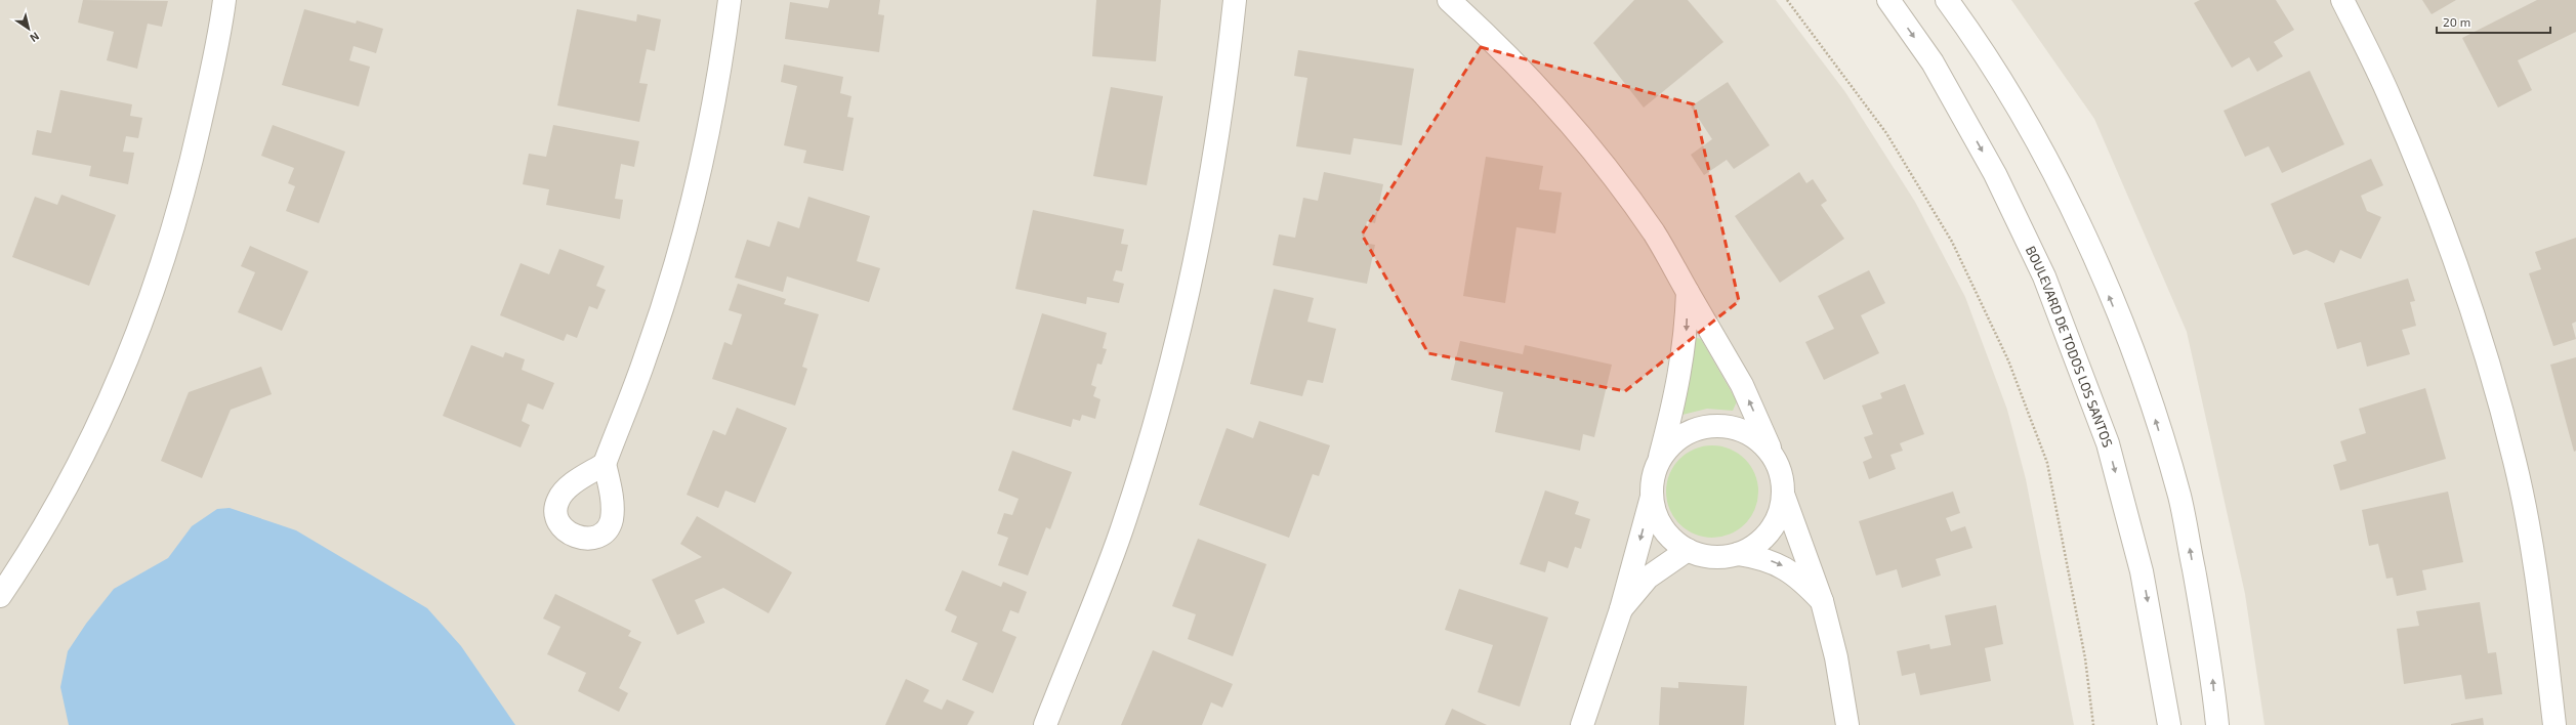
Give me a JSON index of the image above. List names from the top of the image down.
{
  "streets": {
    "street": ["BOULEVARD DE TODOS LOS SANTOS"]
  },
  "scale_bar": "20 m",
  "north": "bottom right"
}
